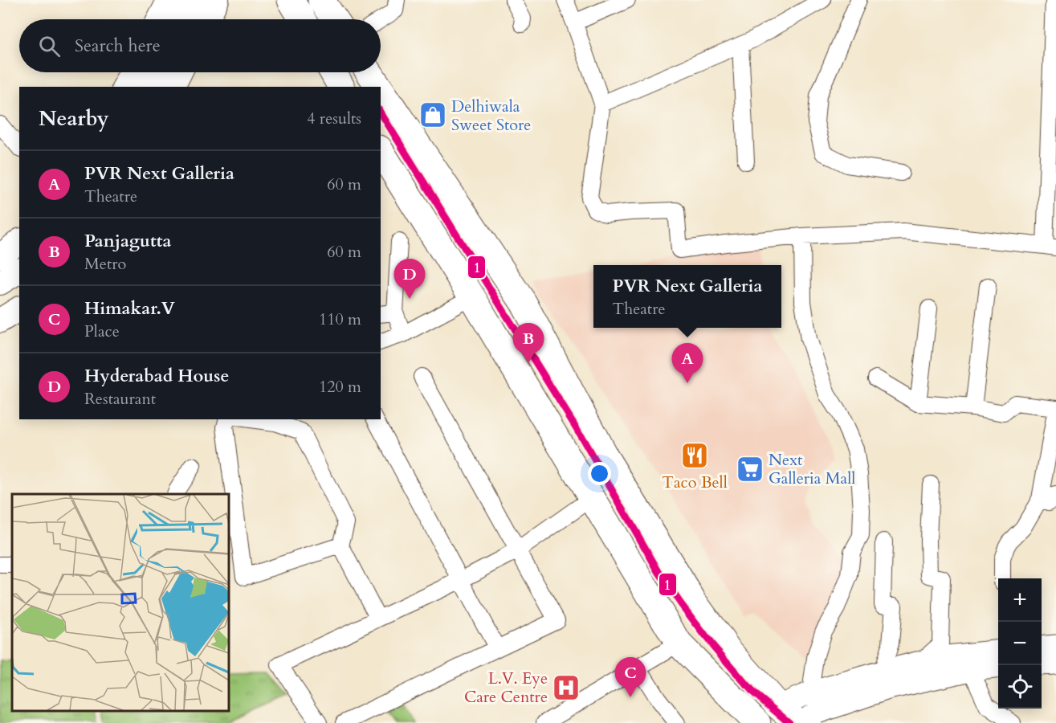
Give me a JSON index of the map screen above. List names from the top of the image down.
{
  "places": {
    "shop": ["Delhiwala Sweet Store"],
    "restaurant": ["Taco Bell"],
    "supermarket": ["Next Galleria Mall"],
    "hospital": ["L.V. Eye Care Centre"]
  },
  "lines": ["transit line 1"],
  "page": {
    "search": "Search here",
    "heading": ["Nearby", "4 results"],
    "list": [
      {
        "mark": "A",
        "name": "PVR Next Galleria",
        "note": "Theatre",
        "value": "60 m"
      },
      {
        "mark": "B",
        "name": "Panjagutta",
        "note": "Metro",
        "value": "60 m"
      },
      {
        "mark": "C",
        "name": "Himakar.V",
        "note": "Place",
        "value": "110 m"
      },
      {
        "mark": "D",
        "name": "Hyderabad House",
        "note": "Restaurant",
        "value": "120 m"
      }
    ],
    "pins": [
      "D",
      "B",
      "A",
      "C"
    ],
    "popup": ["PVR Next Galleria", "Theatre"],
    "map_buttons": ["+", "−"]
  }
}
